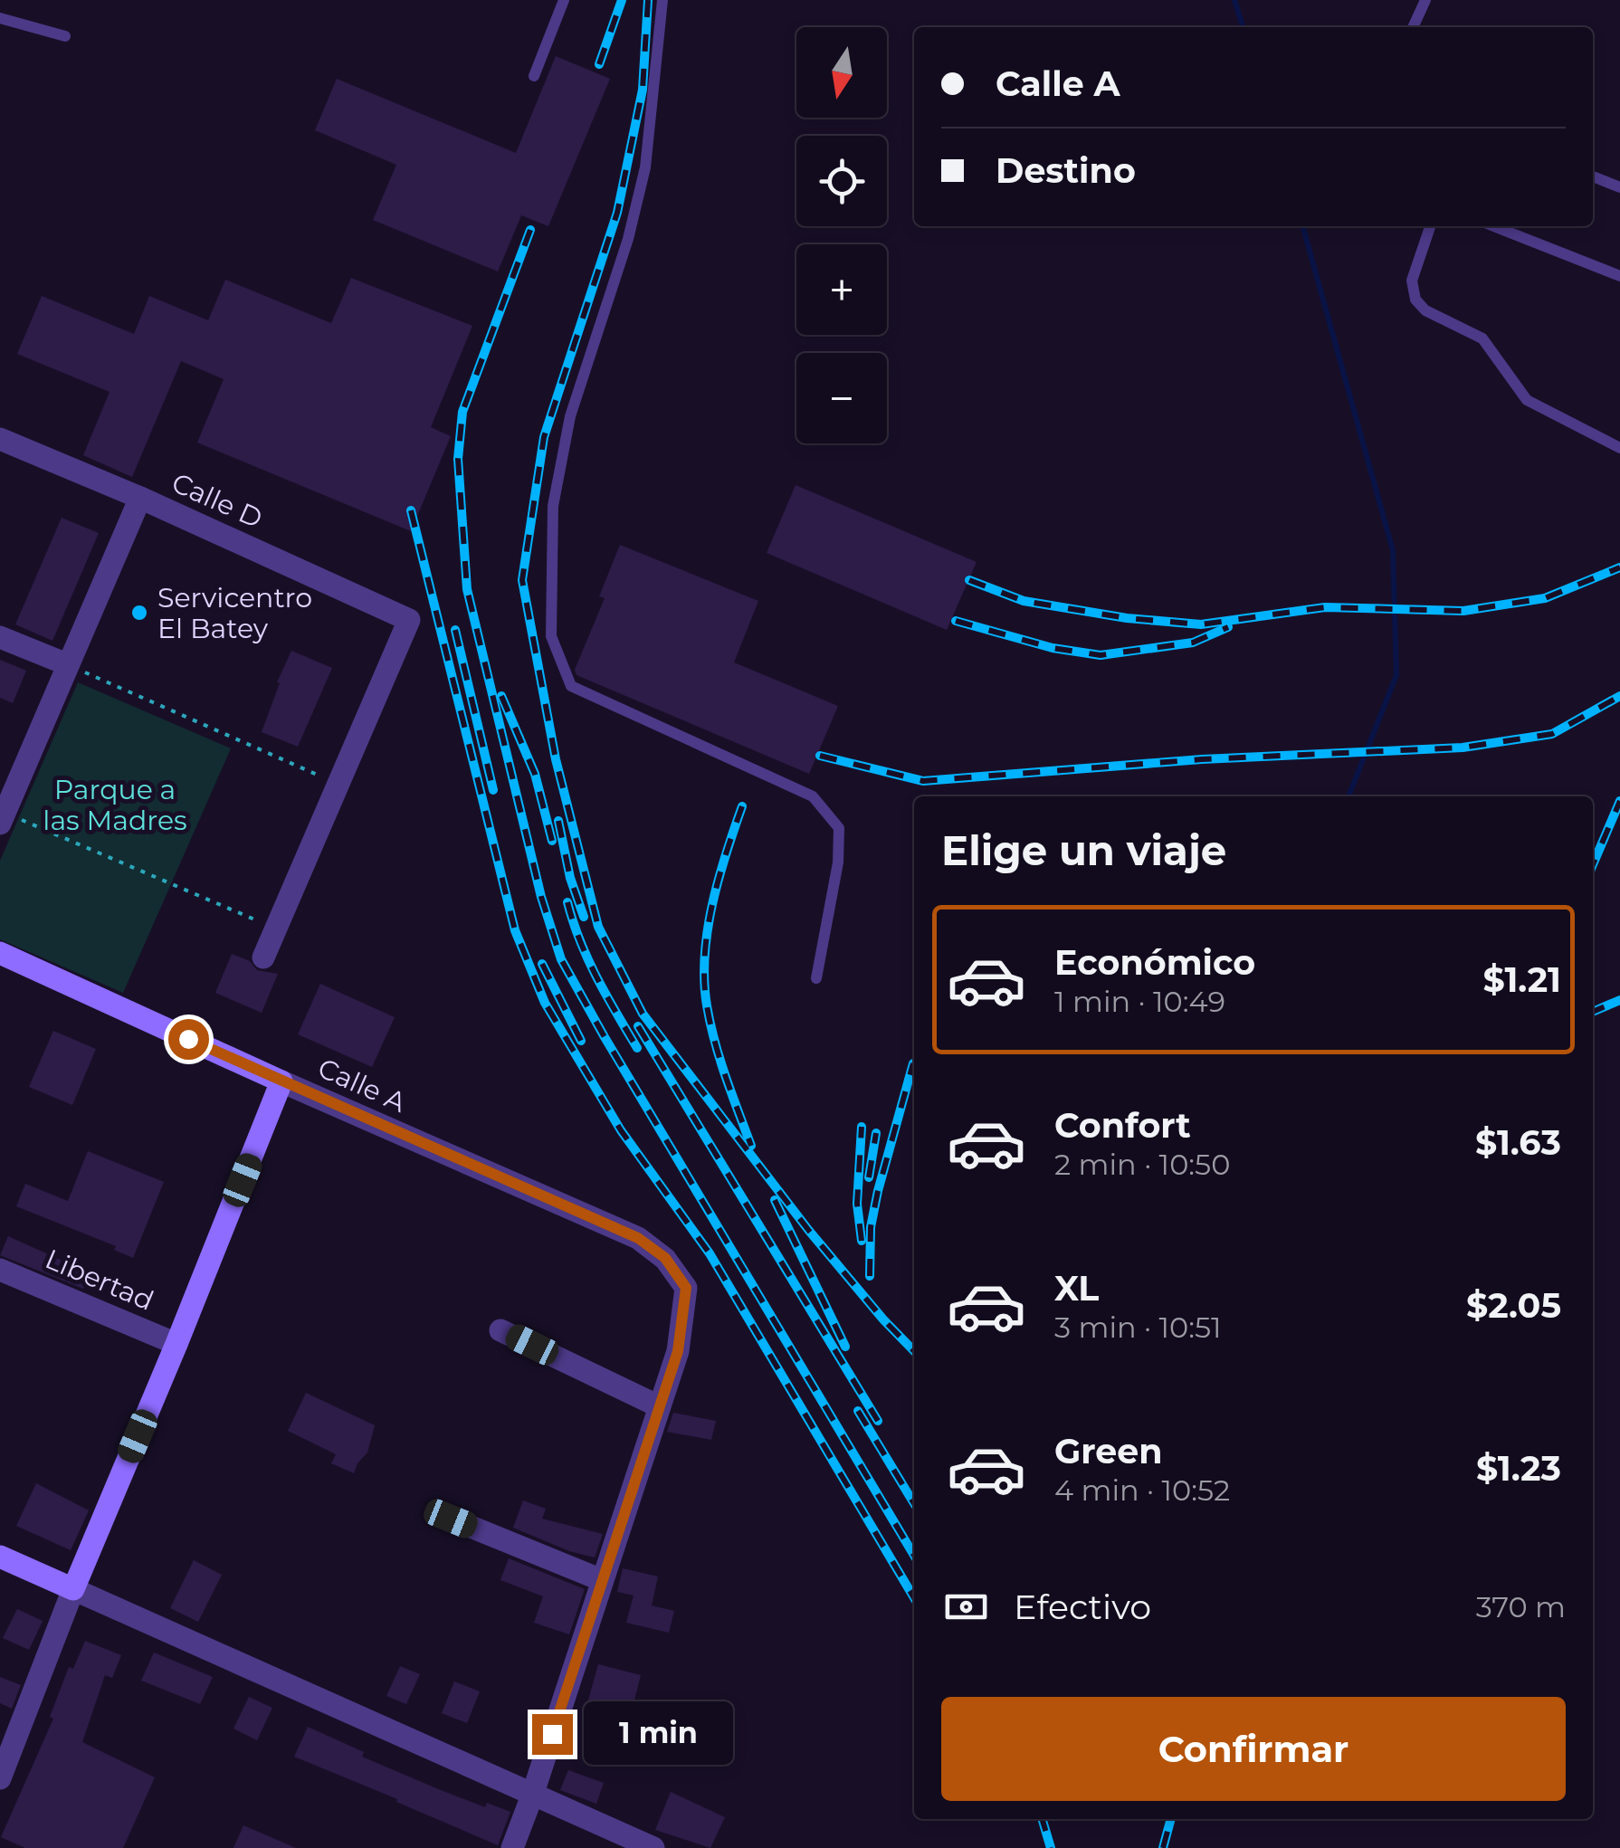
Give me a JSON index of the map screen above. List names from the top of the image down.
{
  "streets": {
    "street": ["Calle D", "Calle A", "Libertad"]
  },
  "parks": ["Parque a las Madres"],
  "places": ["Servicentro El Batey"],
  "north": "bottom",
  "page": {
    "map_buttons": ["+", "−"],
    "banner": ["Calle A", "Destino"],
    "heading": "Elige un viaje",
    "list": [
      {
        "name": "Económico",
        "note": "1 min · 10:49",
        "value": "$1.21"
      },
      {
        "name": "Confort",
        "note": "2 min · 10:50",
        "value": "$1.63"
      },
      {
        "name": "XL",
        "note": "3 min · 10:51",
        "value": "$2.05"
      },
      {
        "name": "Green",
        "note": "4 min · 10:52",
        "value": "$1.23"
      }
    ],
    "pay": ["Efectivo", "370 m"],
    "buttons": "Confirmar",
    "bubble": "1 min"
  }
}
